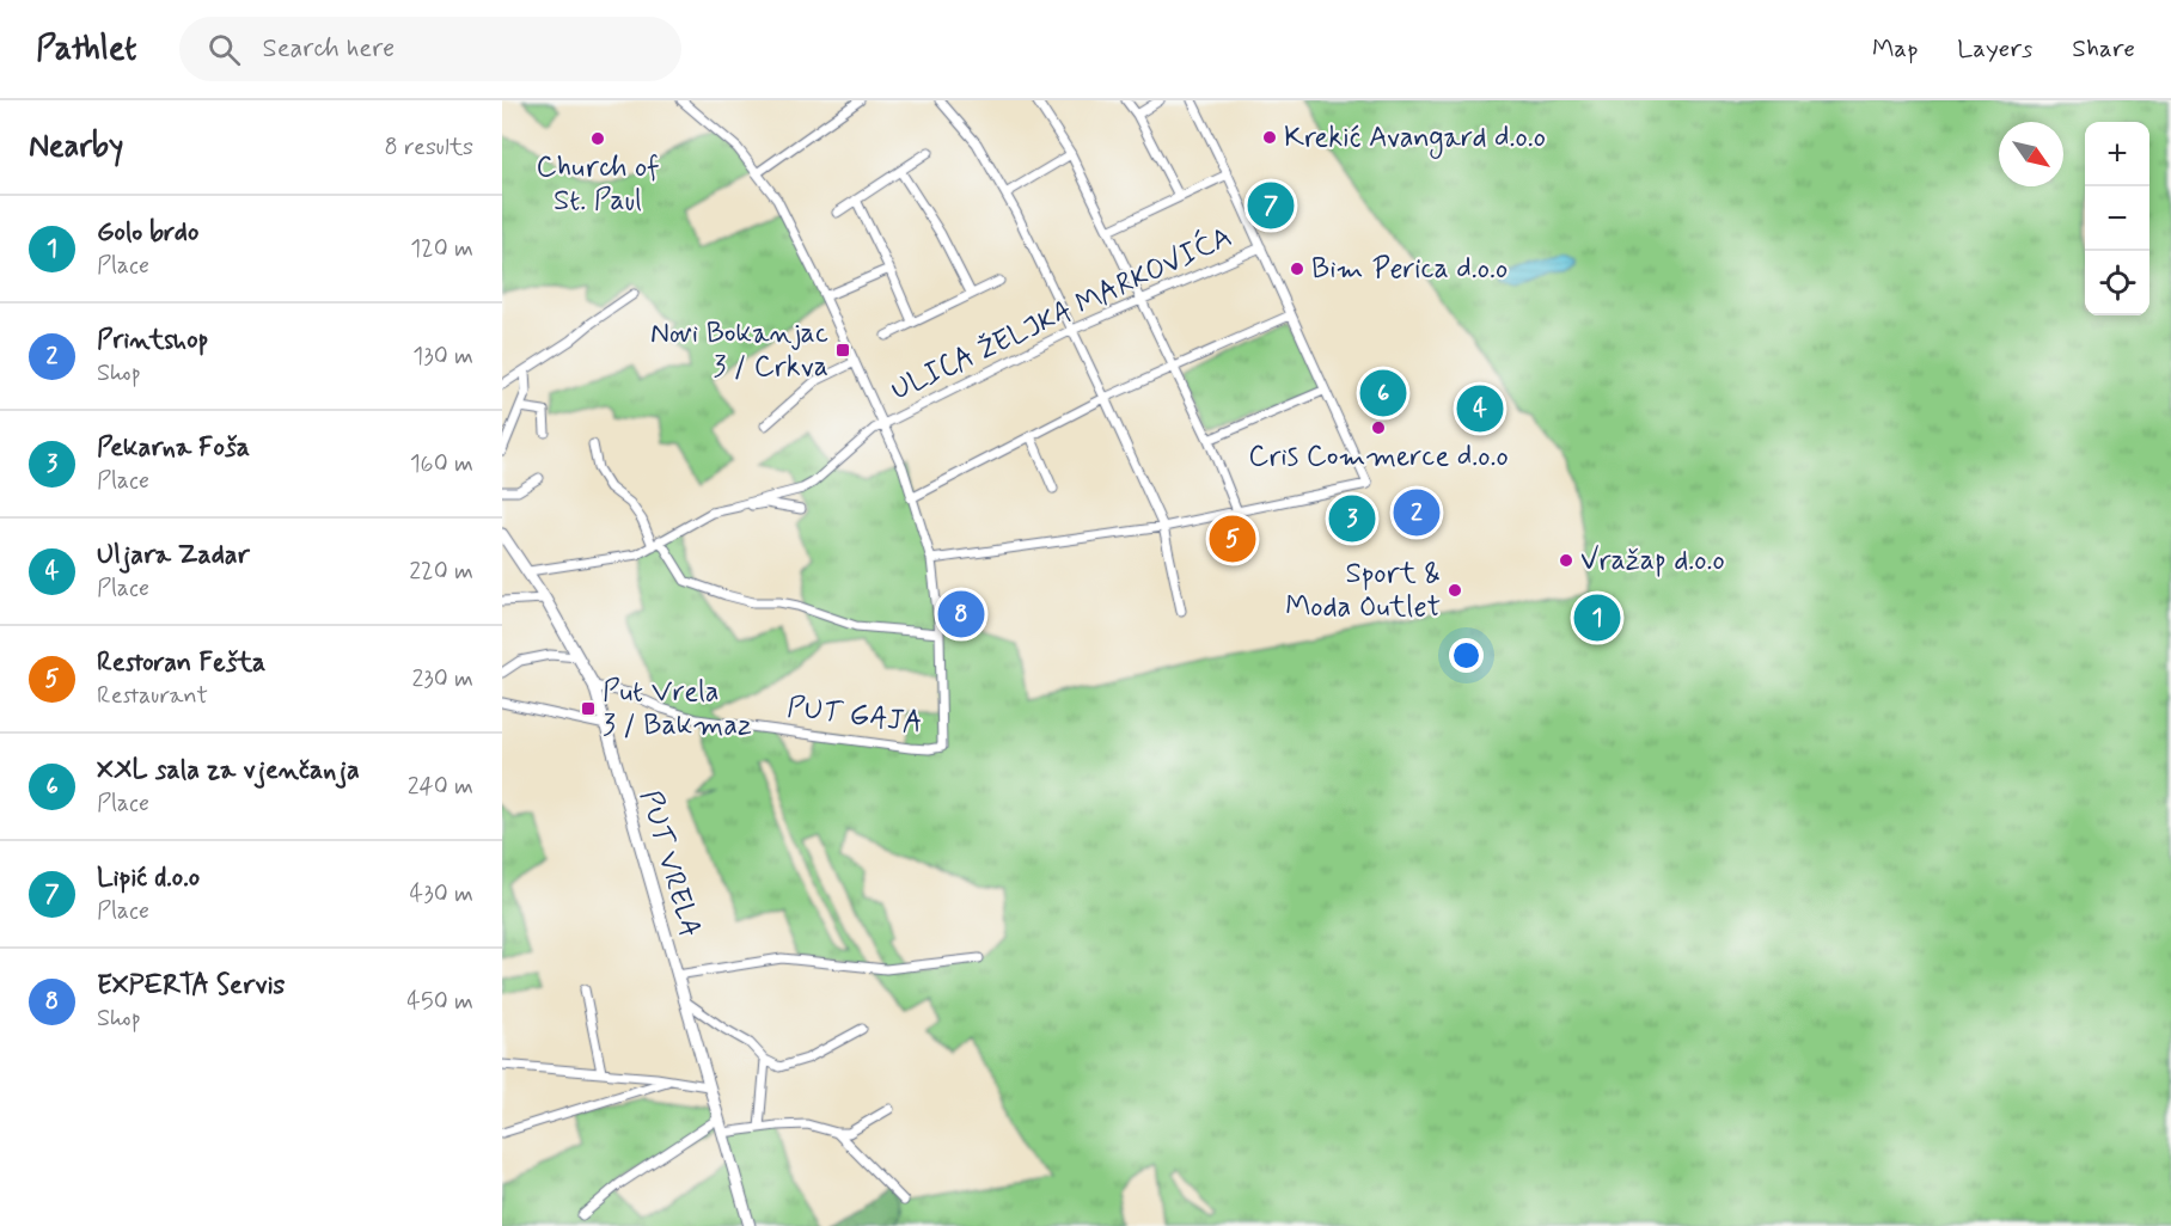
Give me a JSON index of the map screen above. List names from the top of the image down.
{
  "streets": {
    "main road": ["PUT VRELA"],
    "street": ["ULICA ŽELJKA MARKOVIĆA", "PUT GAJA"]
  },
  "crossings": [
    ["PUT GAJA", "PUT VRELA"]
  ],
  "places": {
    "other": [
      "Krekić Avangard d.o.o",
      "Church of St. Paul",
      "Bim Perica d.o.o",
      "Cris Commerce d.o.o",
      "Vražap d.o.o",
      "Sport & Moda Outlet"
    ],
    "transit": ["Novi Bokanjac 3 / Crkva", "Put Vrela 3 / Bakmaz"]
  },
  "north": "bottom right",
  "page": {
    "header": "Pathlet",
    "search": "Search here",
    "nav": ["Map", "Layers", "Share"],
    "heading": ["Nearby", "8 results"],
    "map_buttons": ["+", "−"],
    "pins": [
      "7",
      "6",
      "4",
      "2",
      "3",
      "5",
      "8",
      "1"
    ],
    "list": [
      {
        "mark": "1",
        "name": "Golo brdo",
        "note": "Place",
        "value": "120 m"
      },
      {
        "mark": "2",
        "name": "Printshop",
        "note": "Shop",
        "value": "130 m"
      },
      {
        "mark": "3",
        "name": "Pekarna Foša",
        "note": "Place",
        "value": "160 m"
      },
      {
        "mark": "4",
        "name": "Uljara Zadar",
        "note": "Place",
        "value": "220 m"
      },
      {
        "mark": "5",
        "name": "Restoran Fešta",
        "note": "Restaurant",
        "value": "230 m"
      },
      {
        "mark": "6",
        "name": "XXL sala za vjenčanja",
        "note": "Place",
        "value": "240 m"
      },
      {
        "mark": "7",
        "name": "Lipić d.o.o",
        "note": "Place",
        "value": "430 m"
      },
      {
        "mark": "8",
        "name": "EXPERTA Servis",
        "note": "Shop",
        "value": "450 m"
      }
    ]
  }
}
